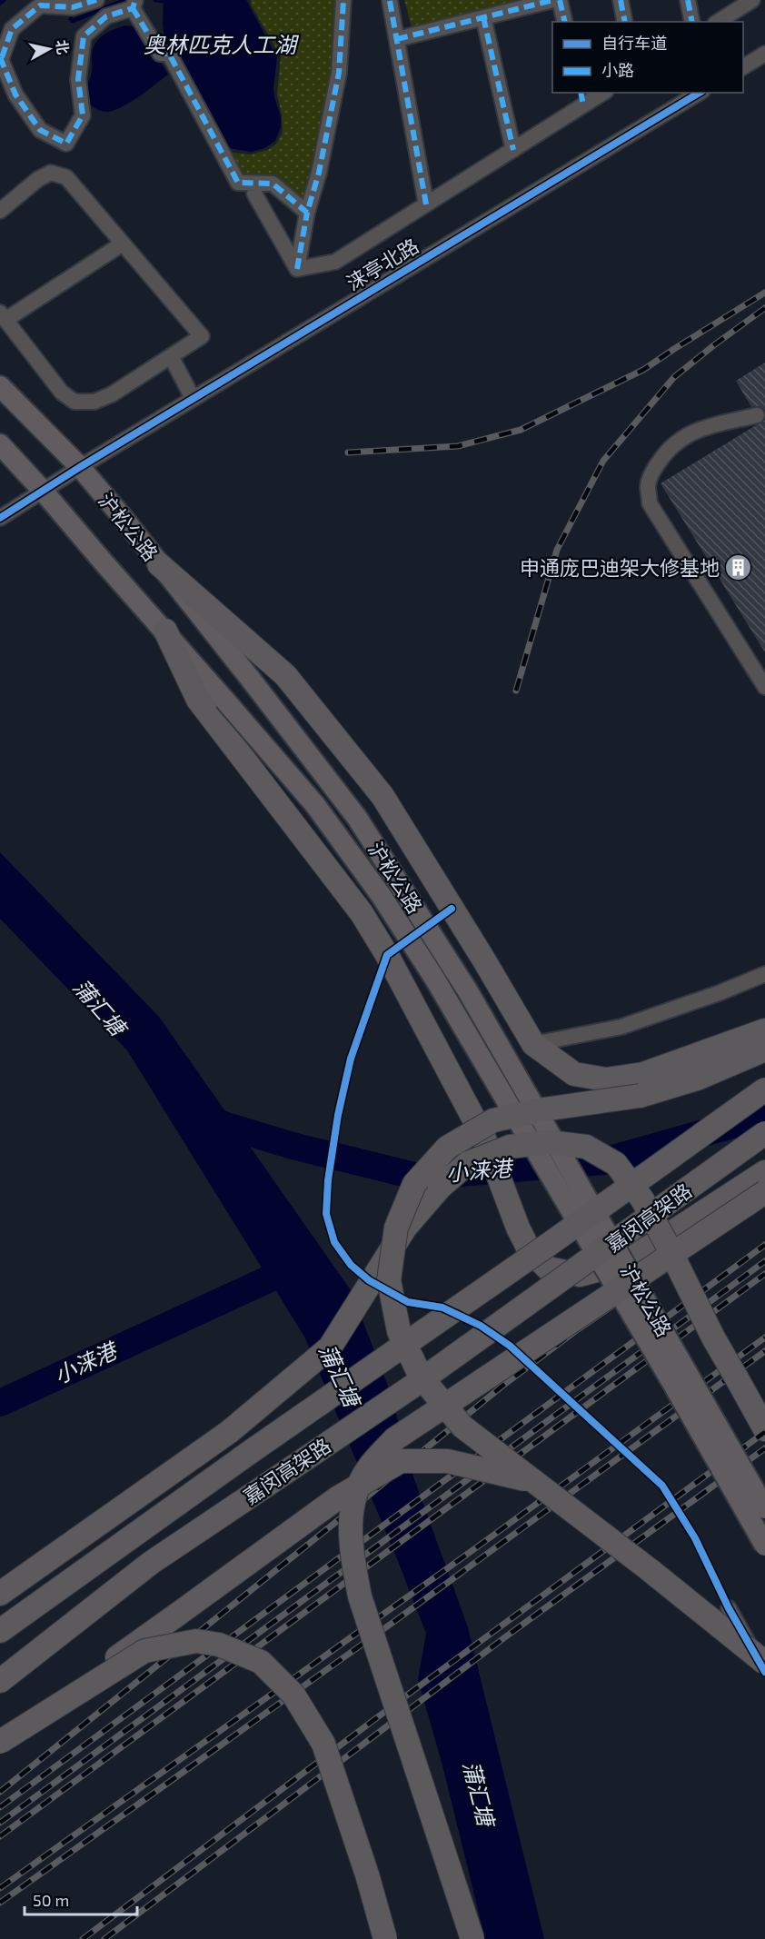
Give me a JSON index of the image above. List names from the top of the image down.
{
  "streets": {
    "highway": ["嘉闵高架路"],
    "main road": ["沪松公路"],
    "street": ["涞亭北路"]
  },
  "crossings": [
    ["涞亭北路", "沪松公路"]
  ],
  "water": ["奥林匹克人工湖", "蒲汇塘", "小涞港"],
  "places": {
    "building": ["申通庞巴迪架大修基地"]
  },
  "legend": ["自行车道", "小路"],
  "scale_bar": "50 m",
  "north": "right"
}
